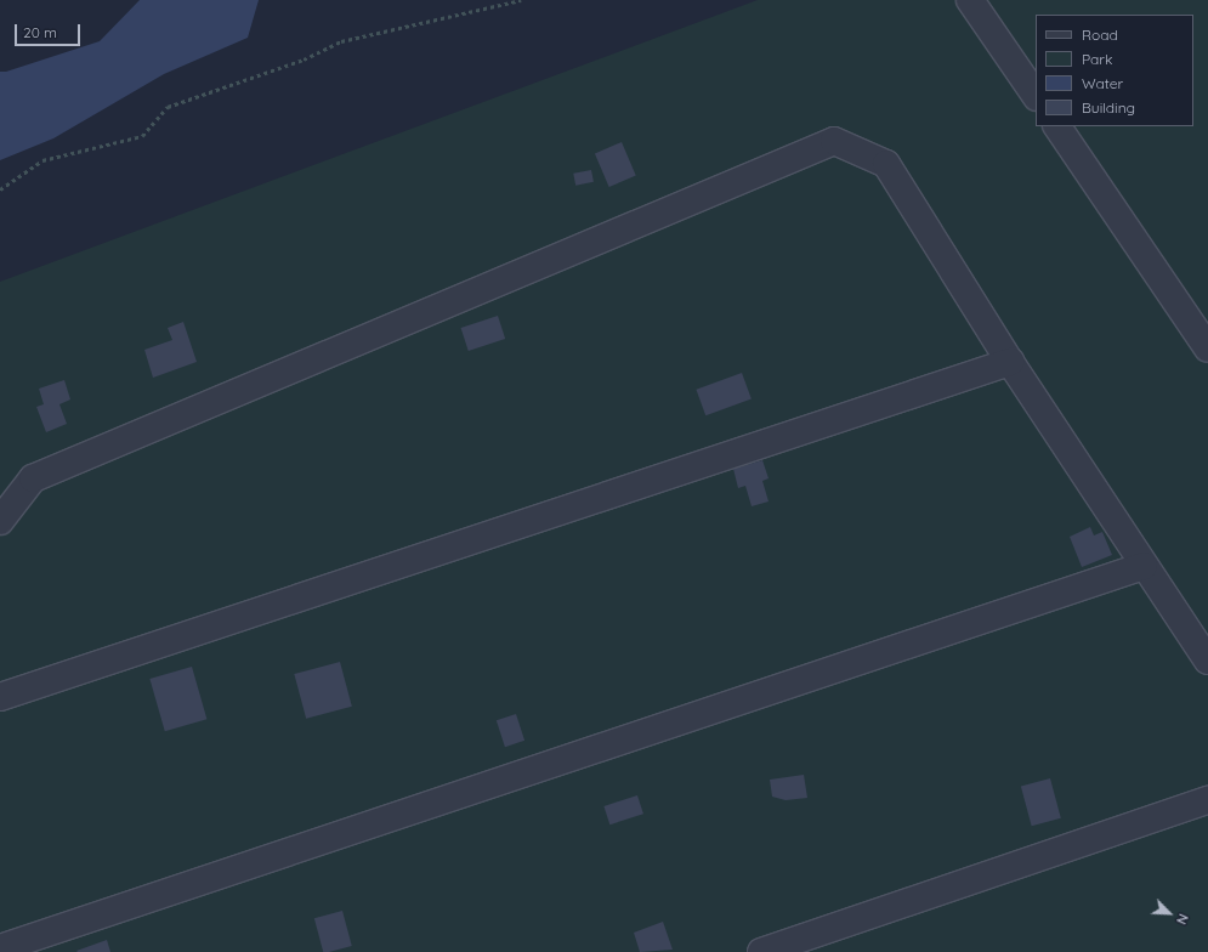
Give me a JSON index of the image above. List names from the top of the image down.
{
  "legend": [
    "Road",
    "Park",
    "Water",
    "Building"
  ],
  "scale_bar": "20 m",
  "north": "bottom right"
}
